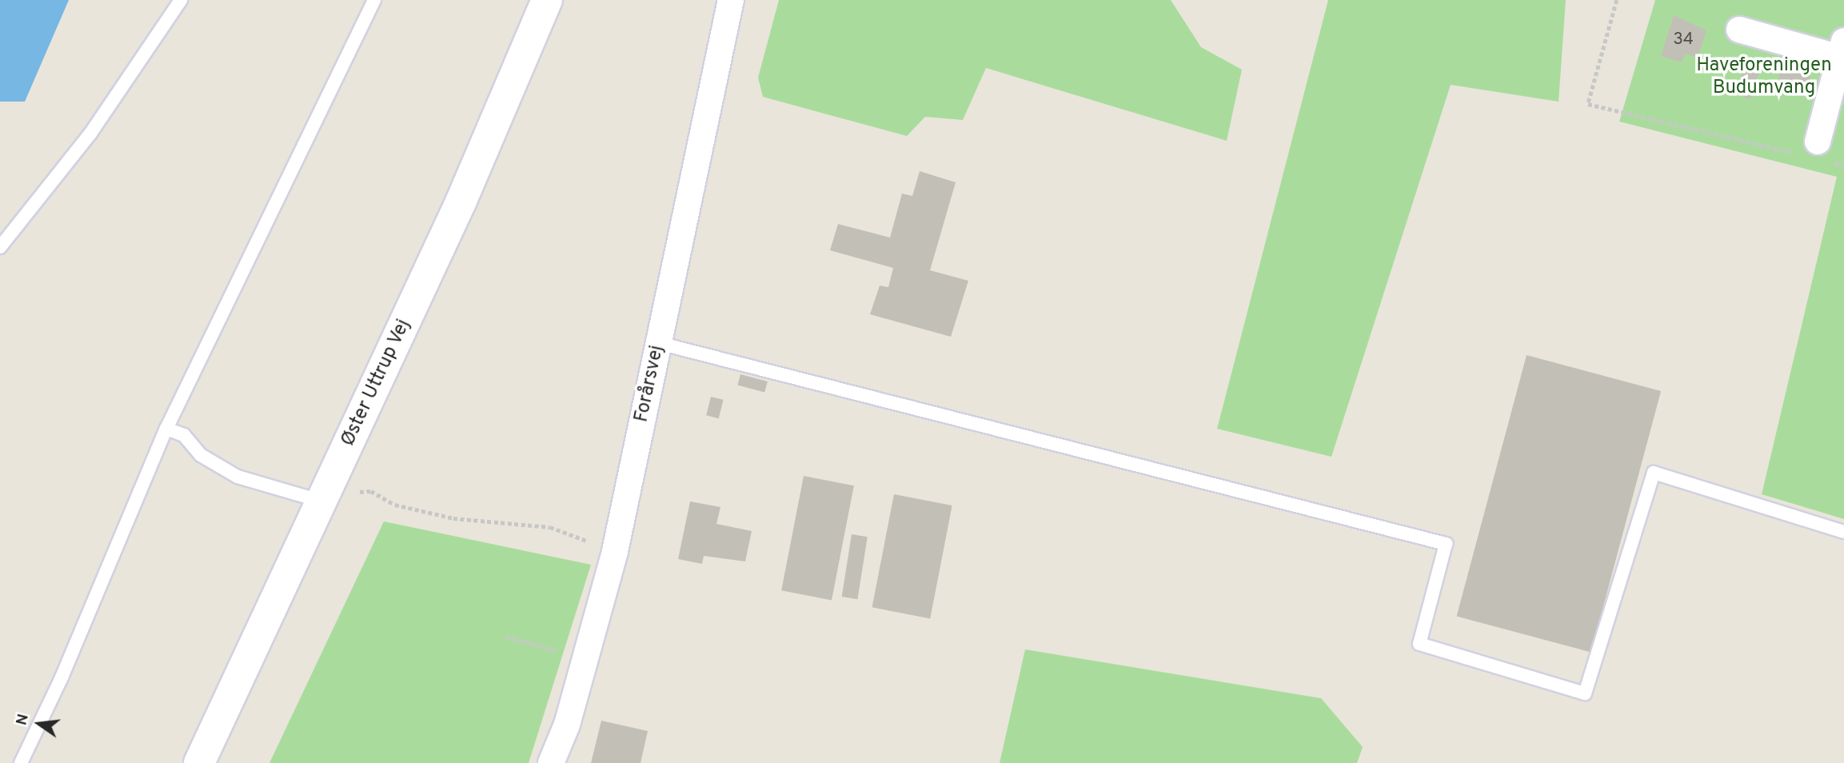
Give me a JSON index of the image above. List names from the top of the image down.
{
  "streets": {
    "street": ["Øster Uttrup Vej", "Forårsvej"]
  },
  "parks": ["Haveforeningen Budumvang"],
  "house_numbers": ["34"],
  "north": "left"
}
